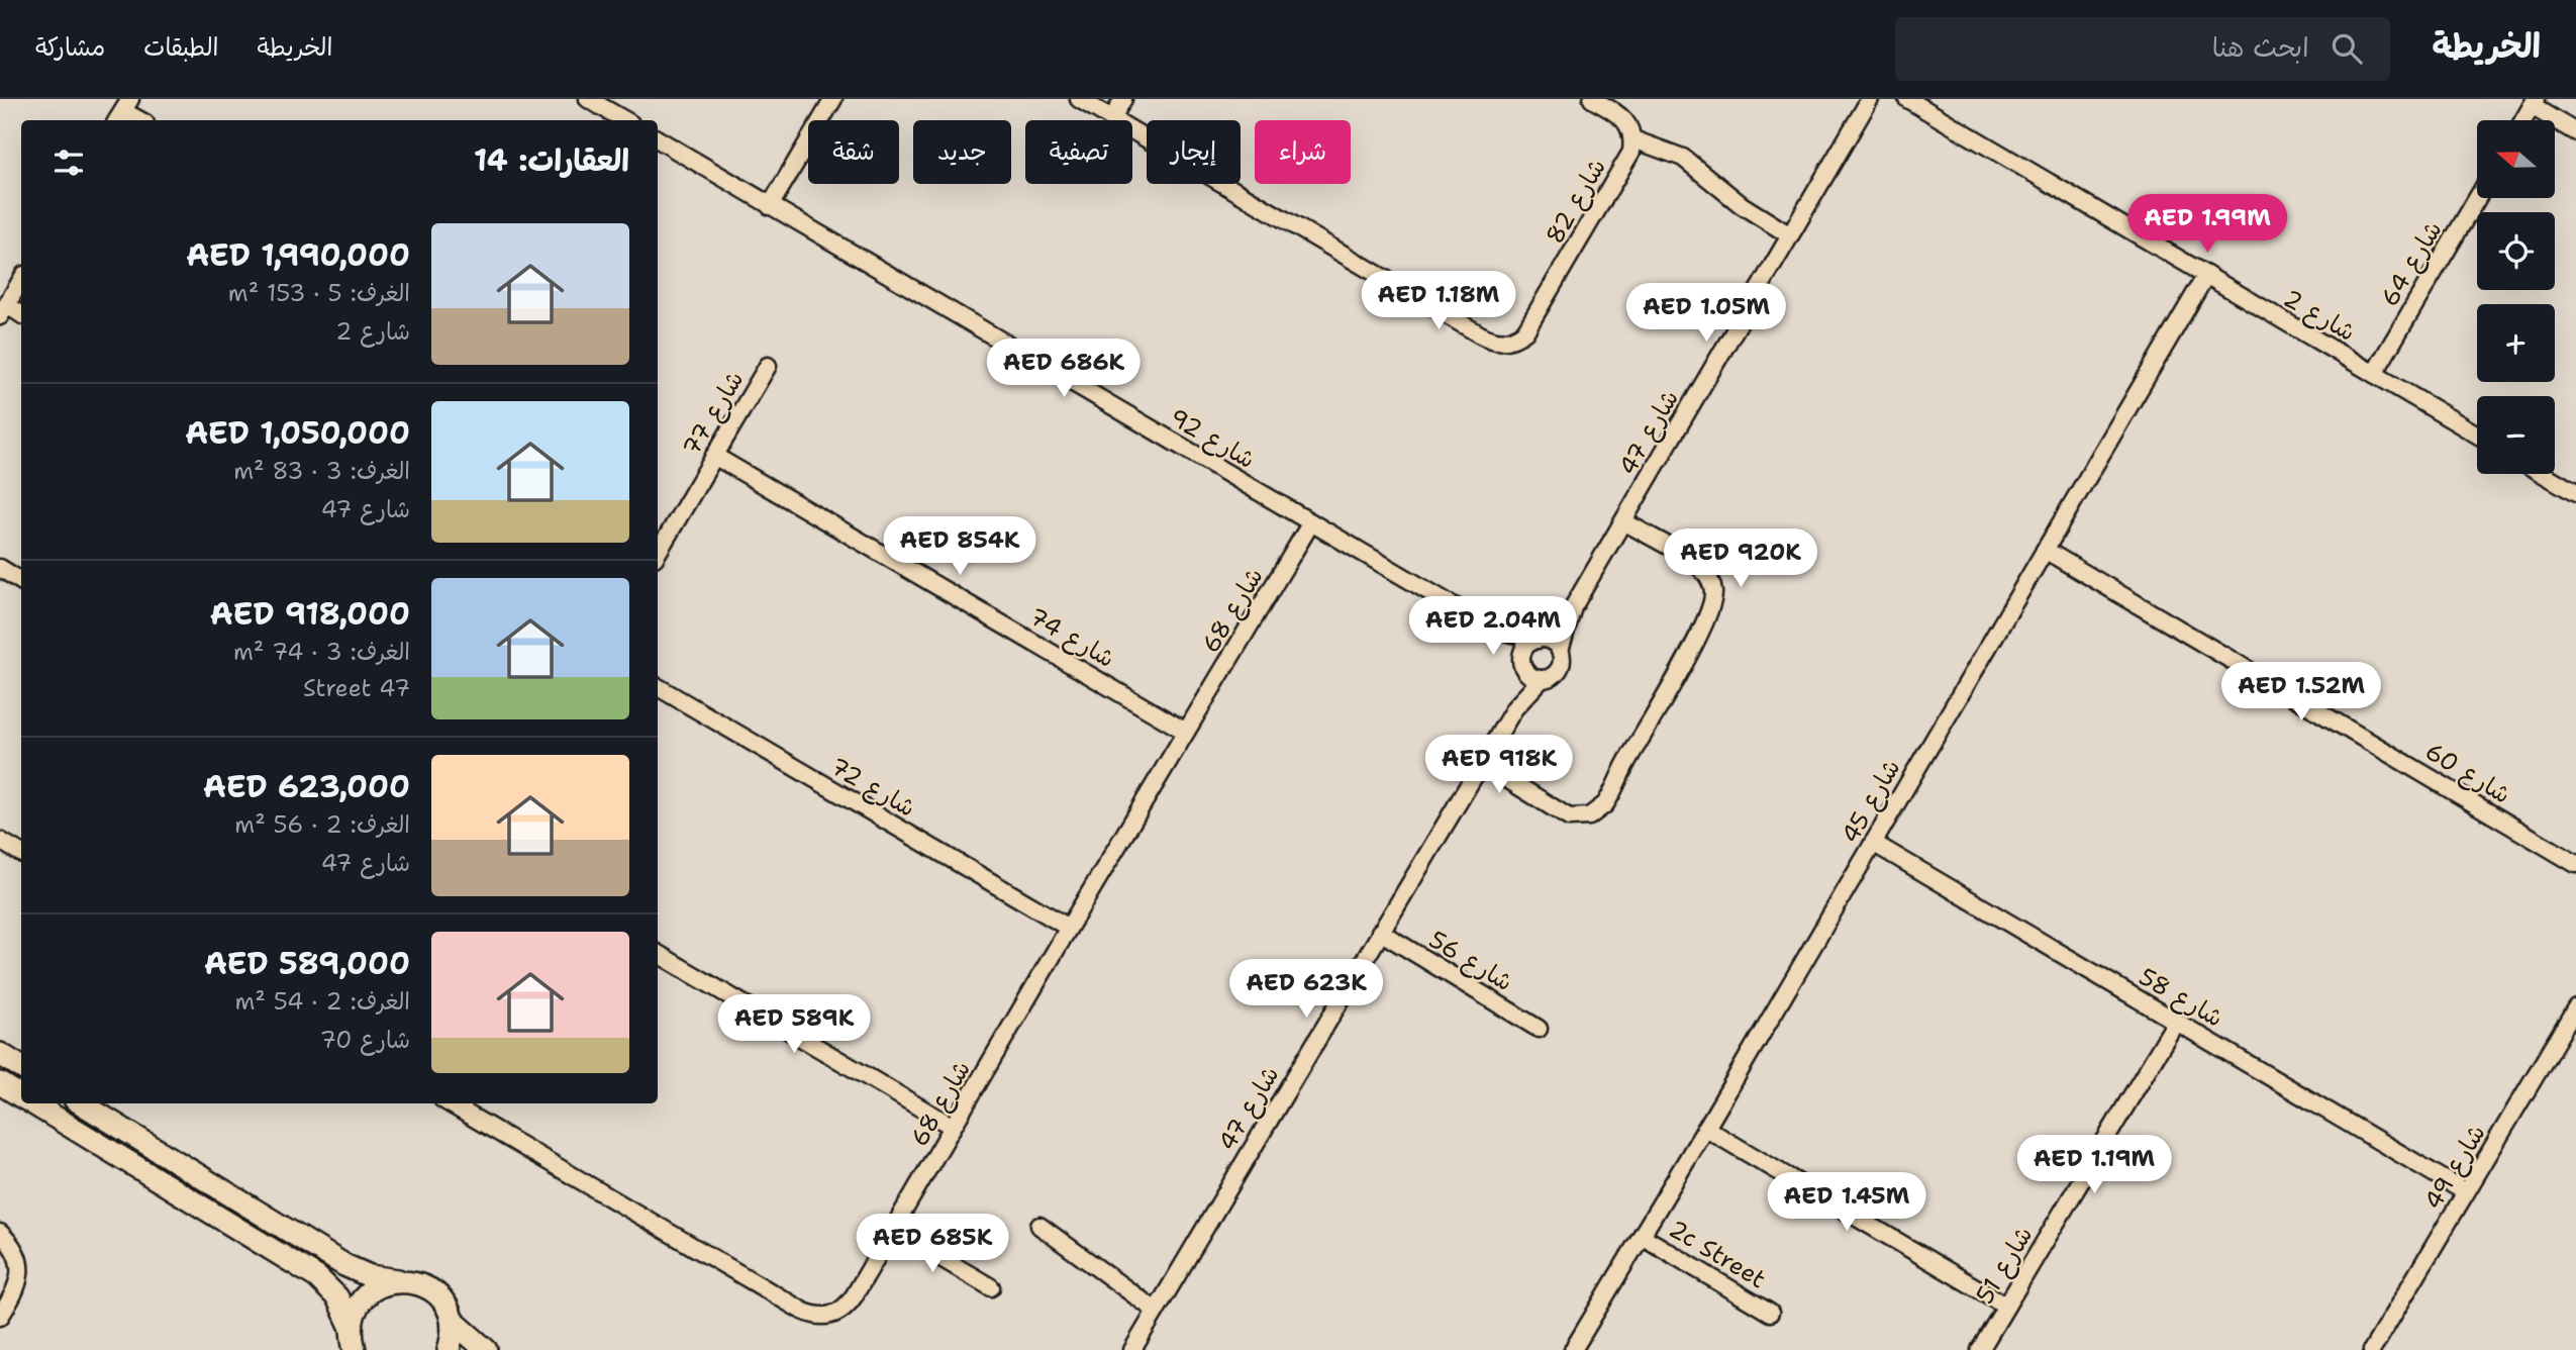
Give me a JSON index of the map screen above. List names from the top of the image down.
{
  "streets": {
    "street": [
      "شارع 82",
      "شارع 64",
      "شارع 2",
      "شارع 77",
      "شارع 47",
      "شارع 92",
      "شارع 68",
      "شارع 74",
      "شارع 60",
      "شارع 72",
      "شارع 45",
      "شارع 56",
      "شارع 58",
      "شارع 49",
      "2c Street",
      "شارع 51"
    ]
  },
  "crossings": [
    ["شارع 64", "شارع 2"],
    ["شارع 2", "شارع 45"],
    ["شارع 77", "شارع 74"],
    ["شارع 47", "شارع 92"],
    ["شارع 47", "شارع 56"],
    ["شارع 92", "شارع 68"],
    ["شارع 68", "شارع 74"],
    ["شارع 68", "شارع 72"],
    ["شارع 60", "شارع 45"],
    ["شارع 45", "شارع 58"],
    ["شارع 45", "2c Street"],
    ["شارع 58", "شارع 49"],
    ["شارع 58", "شارع 51"]
  ],
  "north": "left",
  "page": {
    "header": "الخريطة",
    "search": "ابحث هنا",
    "nav": ["الخريطة", "الطبقات", "مشاركة"],
    "map_buttons": ["+", "−"],
    "chip": [
      "شراء",
      "إيجار",
      "تصفية",
      "جديد",
      "شقة"
    ],
    "heading": "العقارات: 14",
    "price": [
      "AED 1.99M",
      "AED 1.18M",
      "AED 1.05M",
      "AED 686K",
      "AED 854K",
      "AED 920K",
      "AED 2.04M",
      "AED 1.52M",
      "AED 918K",
      "AED 623K",
      "AED 589K",
      "AED 1.19M",
      "AED 1.45M",
      "AED 685K"
    ],
    "list": [
      {
        "name": "AED 1,990,000",
        "note": "الغرف: 5 · 153 m² · شارع 2"
      },
      {
        "name": "AED 1,050,000",
        "note": "الغرف: 3 · 83 m² · شارع 47"
      },
      {
        "name": "AED 918,000",
        "note": "الغرف: 3 · 74 m² · 47 Street"
      },
      {
        "name": "AED 623,000",
        "note": "الغرف: 2 · 56 m² · شارع 47"
      },
      {
        "name": "AED 589,000",
        "note": "الغرف: 2 · 54 m² · شارع 70"
      }
    ]
  }
}
